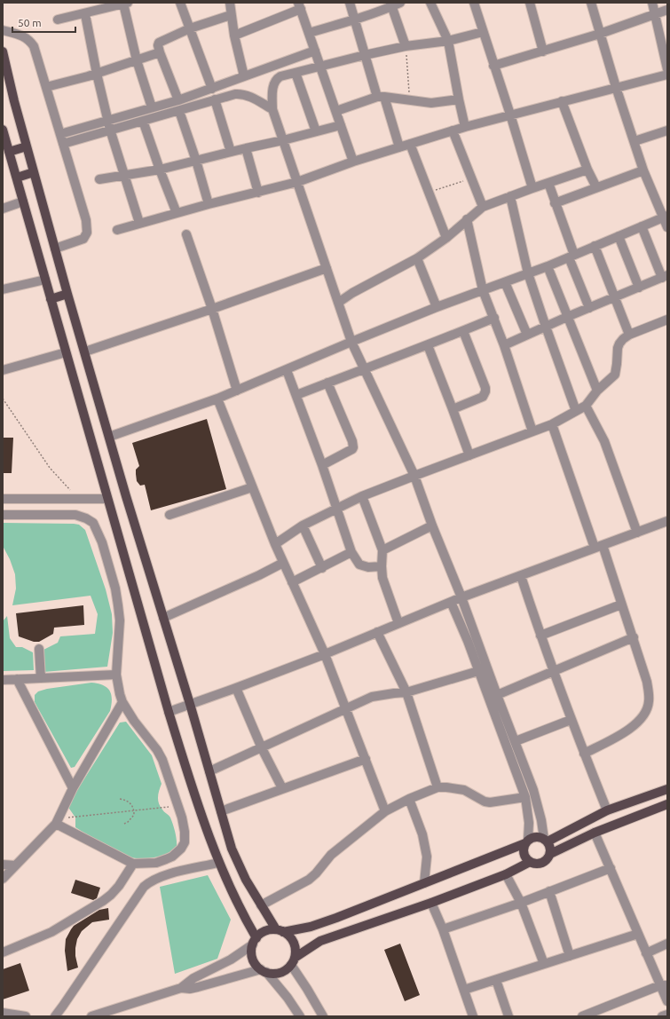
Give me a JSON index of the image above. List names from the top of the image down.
{
  "scale_bar": "50 m"
}
